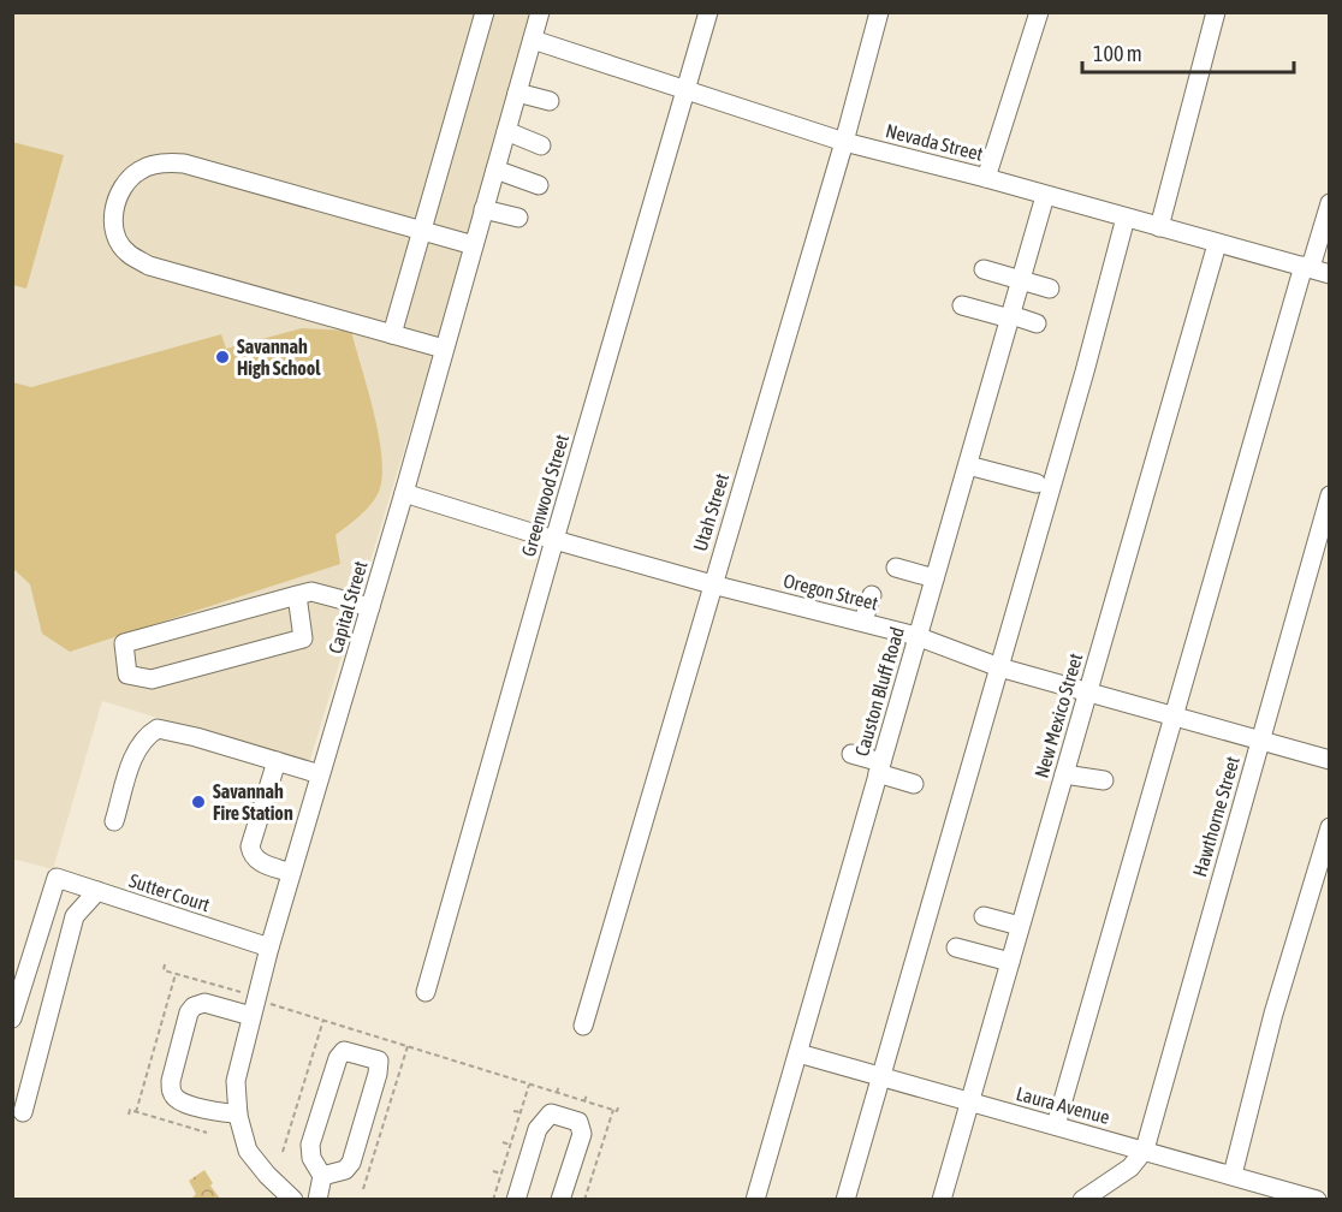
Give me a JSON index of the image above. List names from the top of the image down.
{
  "streets": {
    "street": [
      "Nevada Street",
      "Greenwood Street",
      "Utah Street",
      "Oregon Street",
      "Capital Street",
      "Causton Bluff Road",
      "New Mexico Street",
      "Hawthorne Street",
      "Sutter Court",
      "Laura Avenue"
    ]
  },
  "crossings": [
    ["Nevada Street", "Greenwood Street"],
    ["Nevada Street", "Utah Street"],
    ["Nevada Street", "Capital Street"],
    ["Nevada Street", "Causton Bluff Road"],
    ["Nevada Street", "New Mexico Street"],
    ["Greenwood Street", "Oregon Street"],
    ["Utah Street", "Oregon Street"],
    ["Oregon Street", "Capital Street"],
    ["Oregon Street", "Causton Bluff Road"],
    ["Oregon Street", "New Mexico Street"],
    ["Oregon Street", "Hawthorne Street"],
    ["Capital Street", "Sutter Court"],
    ["Causton Bluff Road", "Laura Avenue"],
    ["New Mexico Street", "Laura Avenue"],
    ["Hawthorne Street", "Laura Avenue"]
  ],
  "places": ["Savannah High School", "Savannah Fire Station"],
  "scale_bar": "100 m"
}
